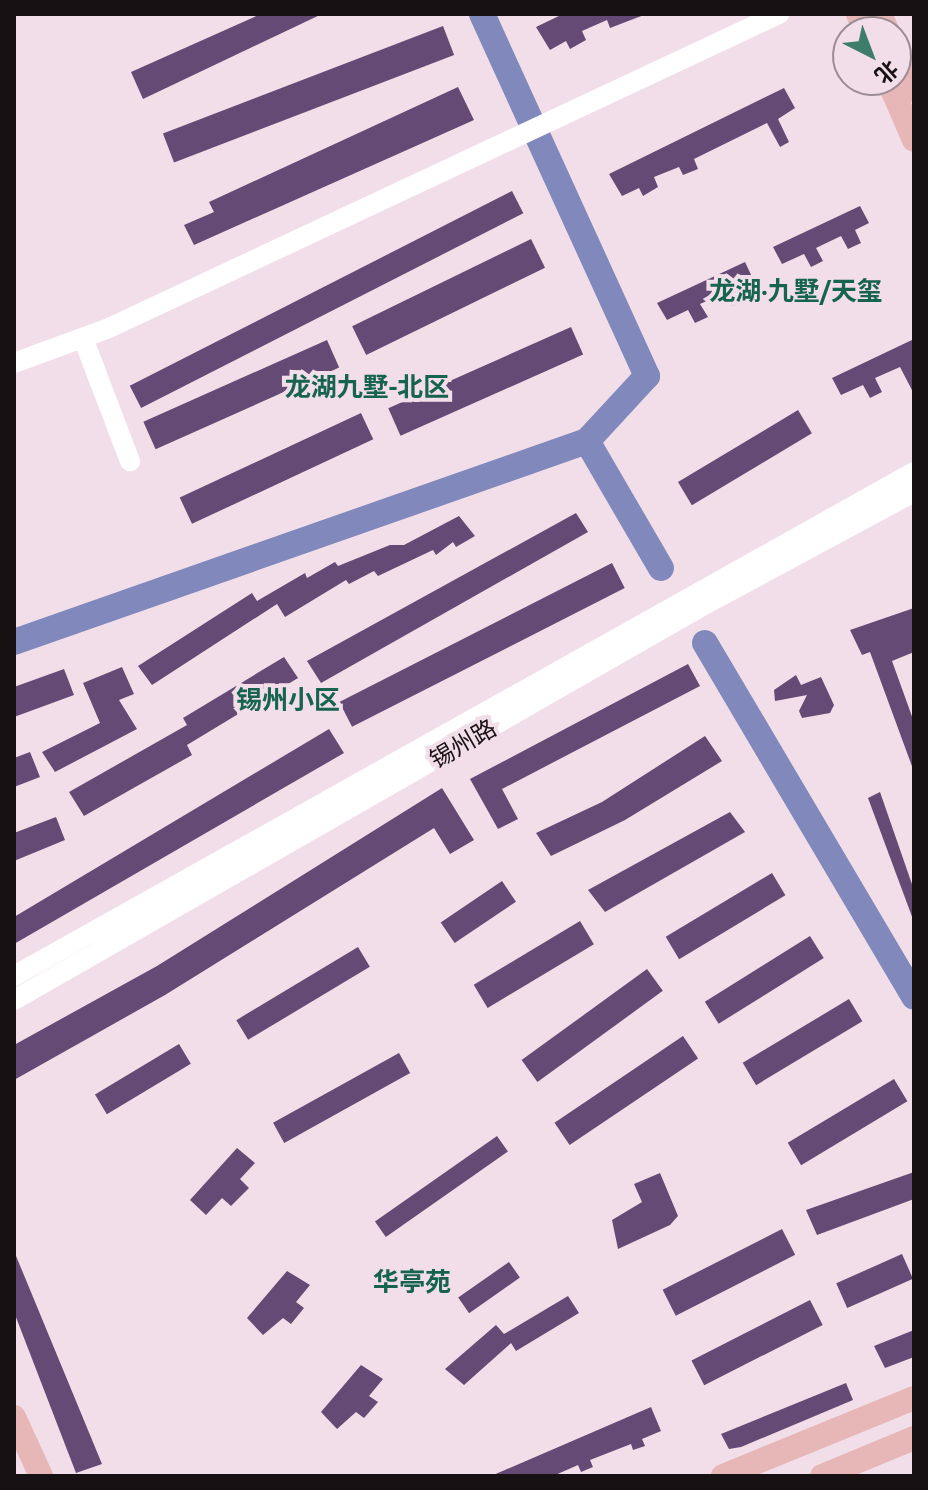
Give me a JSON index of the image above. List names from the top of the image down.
{
  "streets": {
    "street": ["锡州路"]
  },
  "districts": [
    "龙湖·九墅/天玺",
    "龙湖九墅-北区",
    "锡州小区",
    "华亭苑"
  ],
  "north": "bottom right"
}
